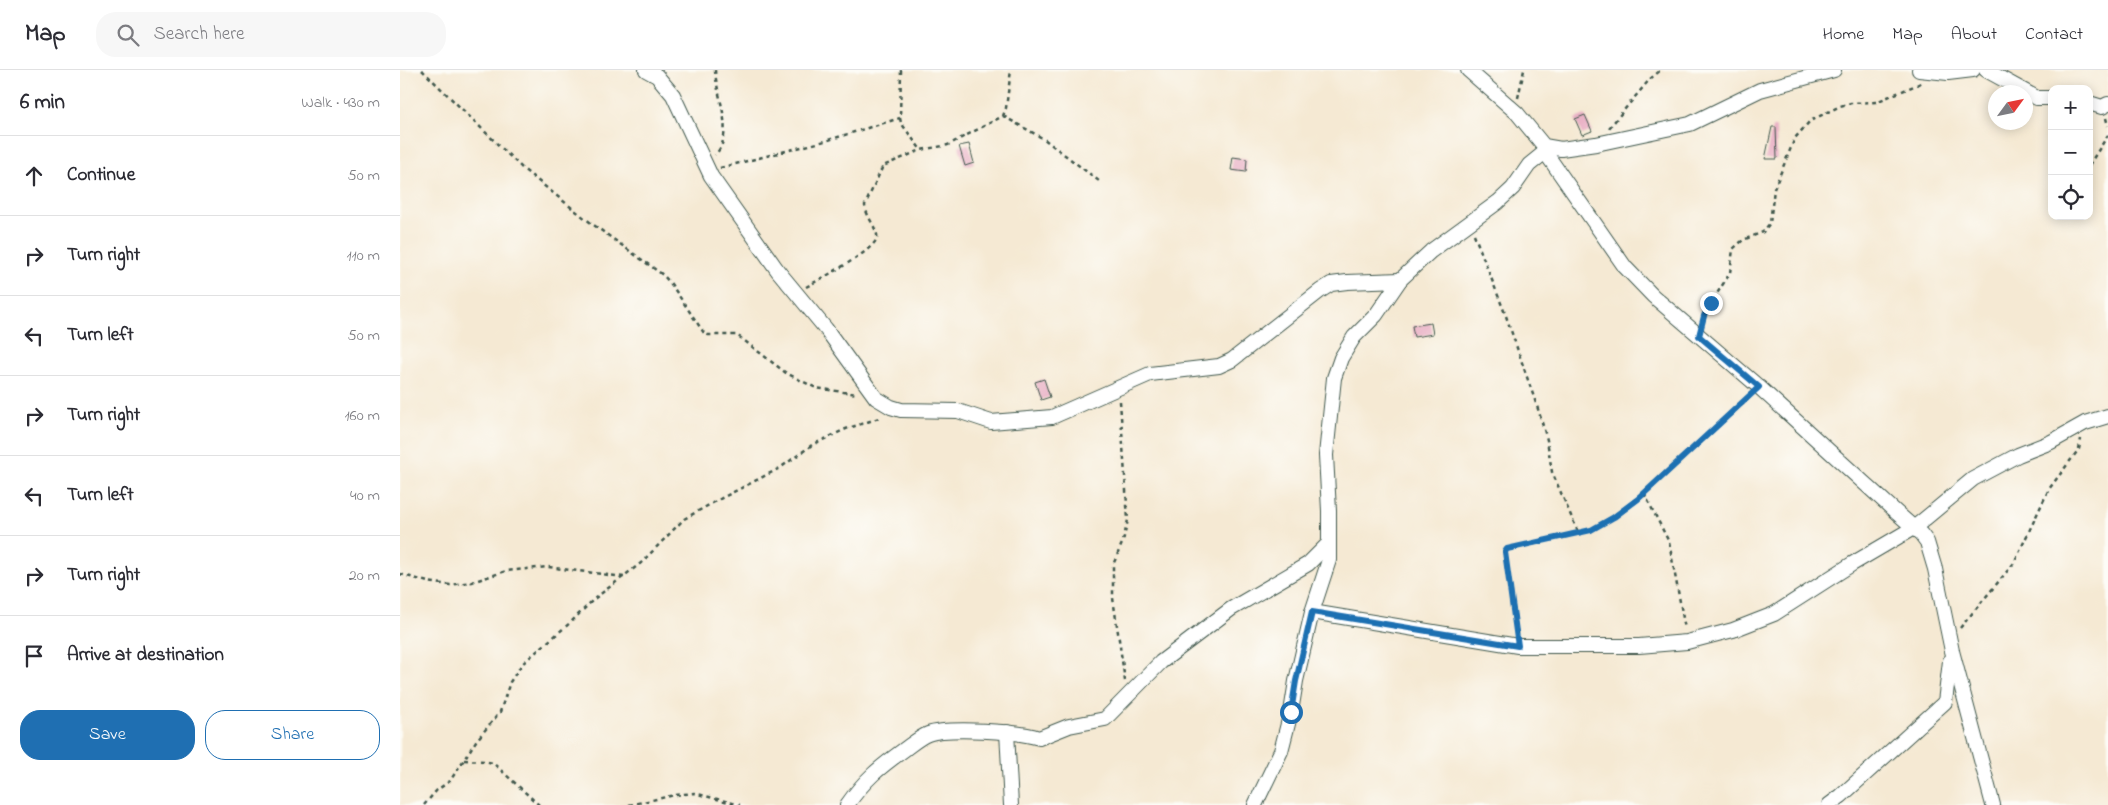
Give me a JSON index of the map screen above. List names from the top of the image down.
{
  "north": "top right",
  "page": {
    "header": "Map",
    "search": "Search here",
    "nav": [
      "Home",
      "Map",
      "About",
      "Contact"
    ],
    "heading": ["6 min", "Walk · 430 m"],
    "map_buttons": ["+", "−"],
    "list": [
      ["Continue", "50 m"],
      ["Turn right", "110 m"],
      ["Turn left", "50 m"],
      ["Turn right", "160 m"],
      ["Turn left", "40 m"],
      ["Turn right", "20 m"],
      "Arrive at destination"
    ],
    "buttons": ["Save", "Share"]
  }
}
